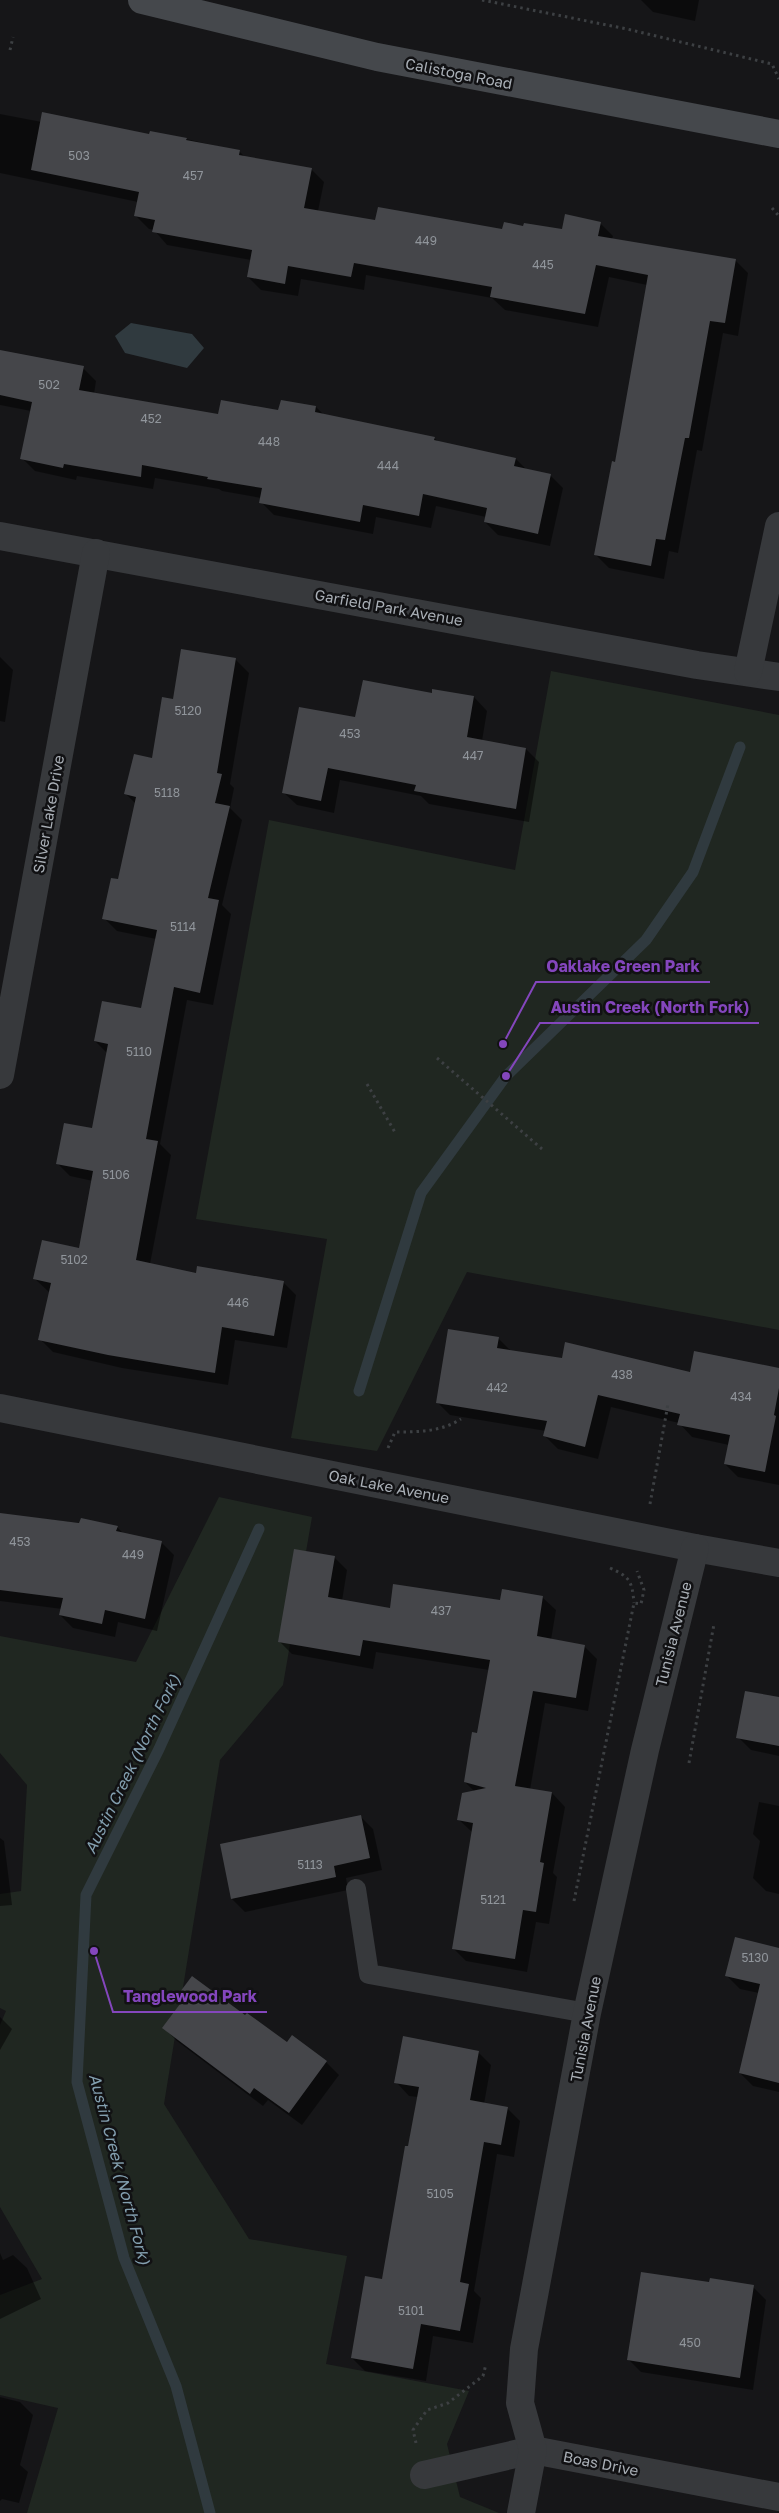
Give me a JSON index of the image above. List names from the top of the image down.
{
  "streets": {
    "main road": ["Calistoga Road"],
    "street": [
      "Garfield Park Avenue",
      "Silver Lake Drive",
      "Oak Lake Avenue",
      "Tunisia Avenue",
      "Boas Drive"
    ]
  },
  "crossings": [
    ["Garfield Park Avenue", "Silver Lake Drive"],
    ["Oak Lake Avenue", "Tunisia Avenue"],
    ["Tunisia Avenue", "Boas Drive"]
  ],
  "water": ["Austin Creek (North Fork)"],
  "places": ["Oaklake Green Park", "Austin Creek (North Fork)", "Tanglewood Park"],
  "house_numbers": [
    "503",
    "457",
    "449",
    "445",
    "502",
    "452",
    "448",
    "444",
    "5120",
    "453",
    "447",
    "5118",
    "5114",
    "5110",
    "5106",
    "5102",
    "446",
    "438",
    "442",
    "434",
    "453",
    "449",
    "437",
    "5113",
    "5121",
    "5130",
    "5105",
    "5101",
    "450"
  ]
}
